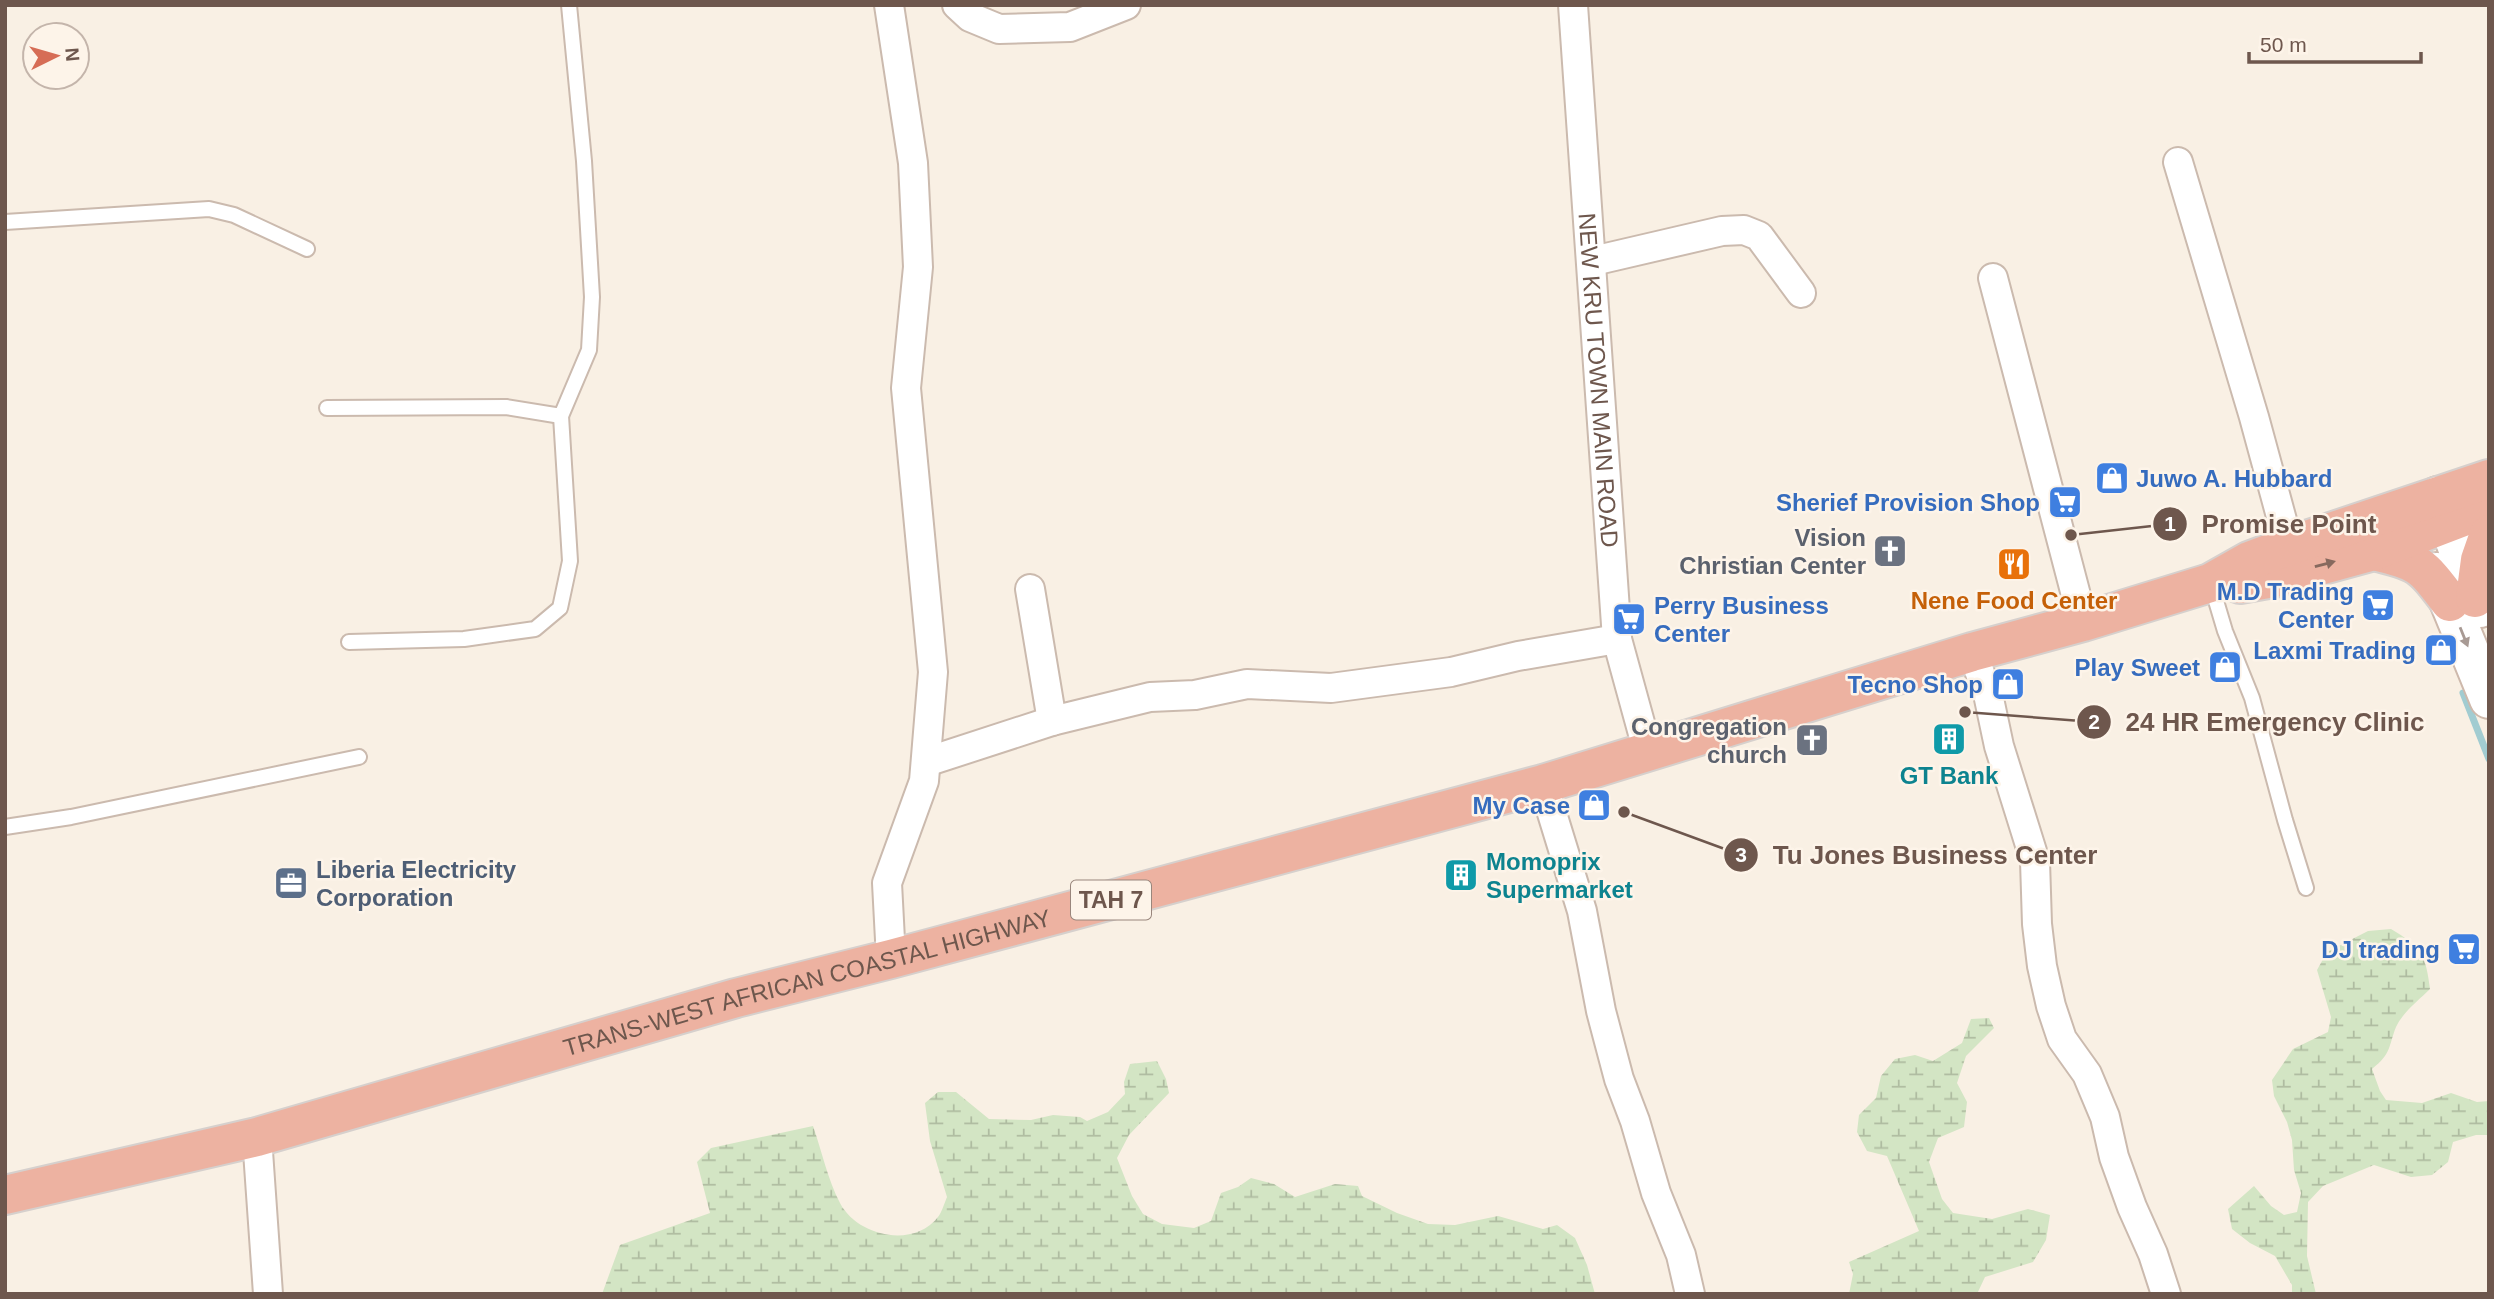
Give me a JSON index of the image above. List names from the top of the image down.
{
  "streets": {
    "highway": ["TAH 7", "TRANS-WEST AFRICAN COASTAL HIGHWAY"],
    "street": ["NEW KRU TOWN MAIN ROAD"]
  },
  "crossings": [
    ["NEW KRU TOWN MAIN ROAD", "TRANS-WEST AFRICAN COASTAL HIGHWAY"]
  ],
  "places": {
    "shop": [
      "Juwo A. Hubbard",
      "Laxmi Trading",
      "Play Sweet",
      "Tecno Shop",
      "My Case"
    ],
    "supermarket": [
      "Sherief Provision Shop",
      "M.D Trading Center",
      "Perry Business Center",
      "DJ trading"
    ],
    "other": ["Promise Point", "24 HR Emergency Clinic", "Tu Jones Business Center"],
    "church": ["Vision Christian Center", "Congregation church"],
    "restaurant": ["Nene Food Center"],
    "building": ["GT Bank", "Momoprix Supermarket"],
    "office": ["Liberia Electricity Corporation"]
  },
  "scale_bar": "50 m",
  "north": "right"
}
